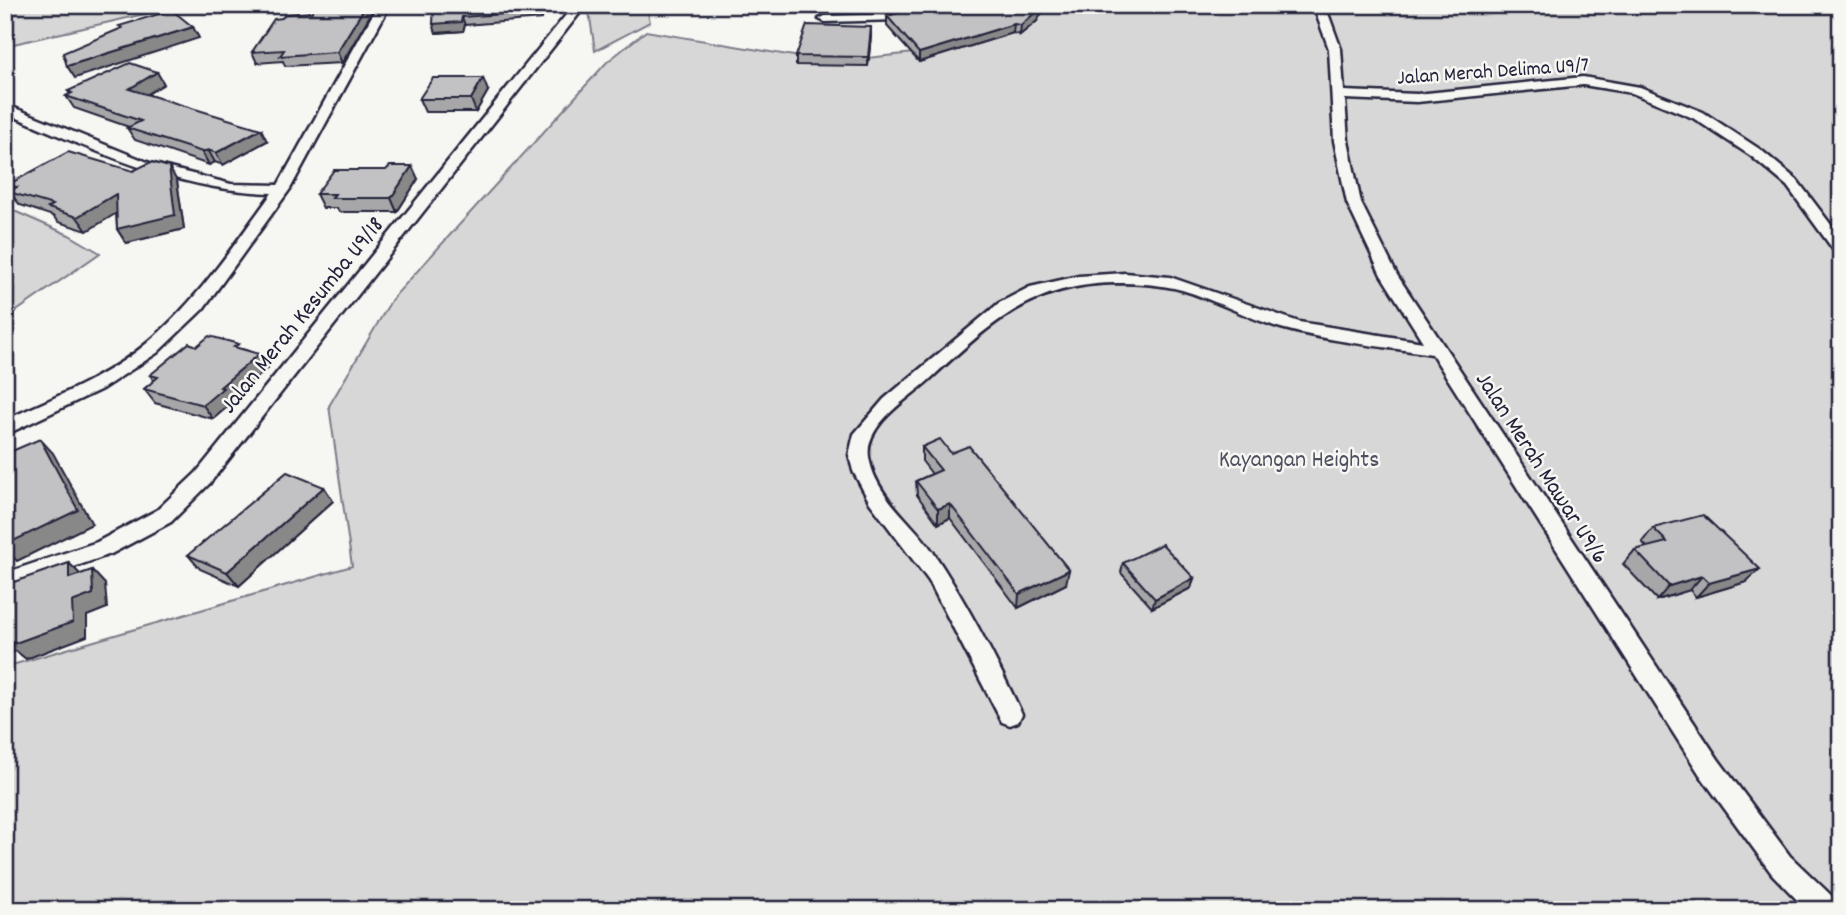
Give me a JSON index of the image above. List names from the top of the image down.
{
  "streets": {
    "street": ["Jalan Merah Delima U9/7", "Jalan Merah Kesumba U9/18", "Jalan Merah Mawar U9/6"]
  },
  "crossings": [
    ["Jalan Merah Delima U9/7", "Jalan Merah Mawar U9/6"]
  ],
  "parks": ["Kayangan Heights"]
}
